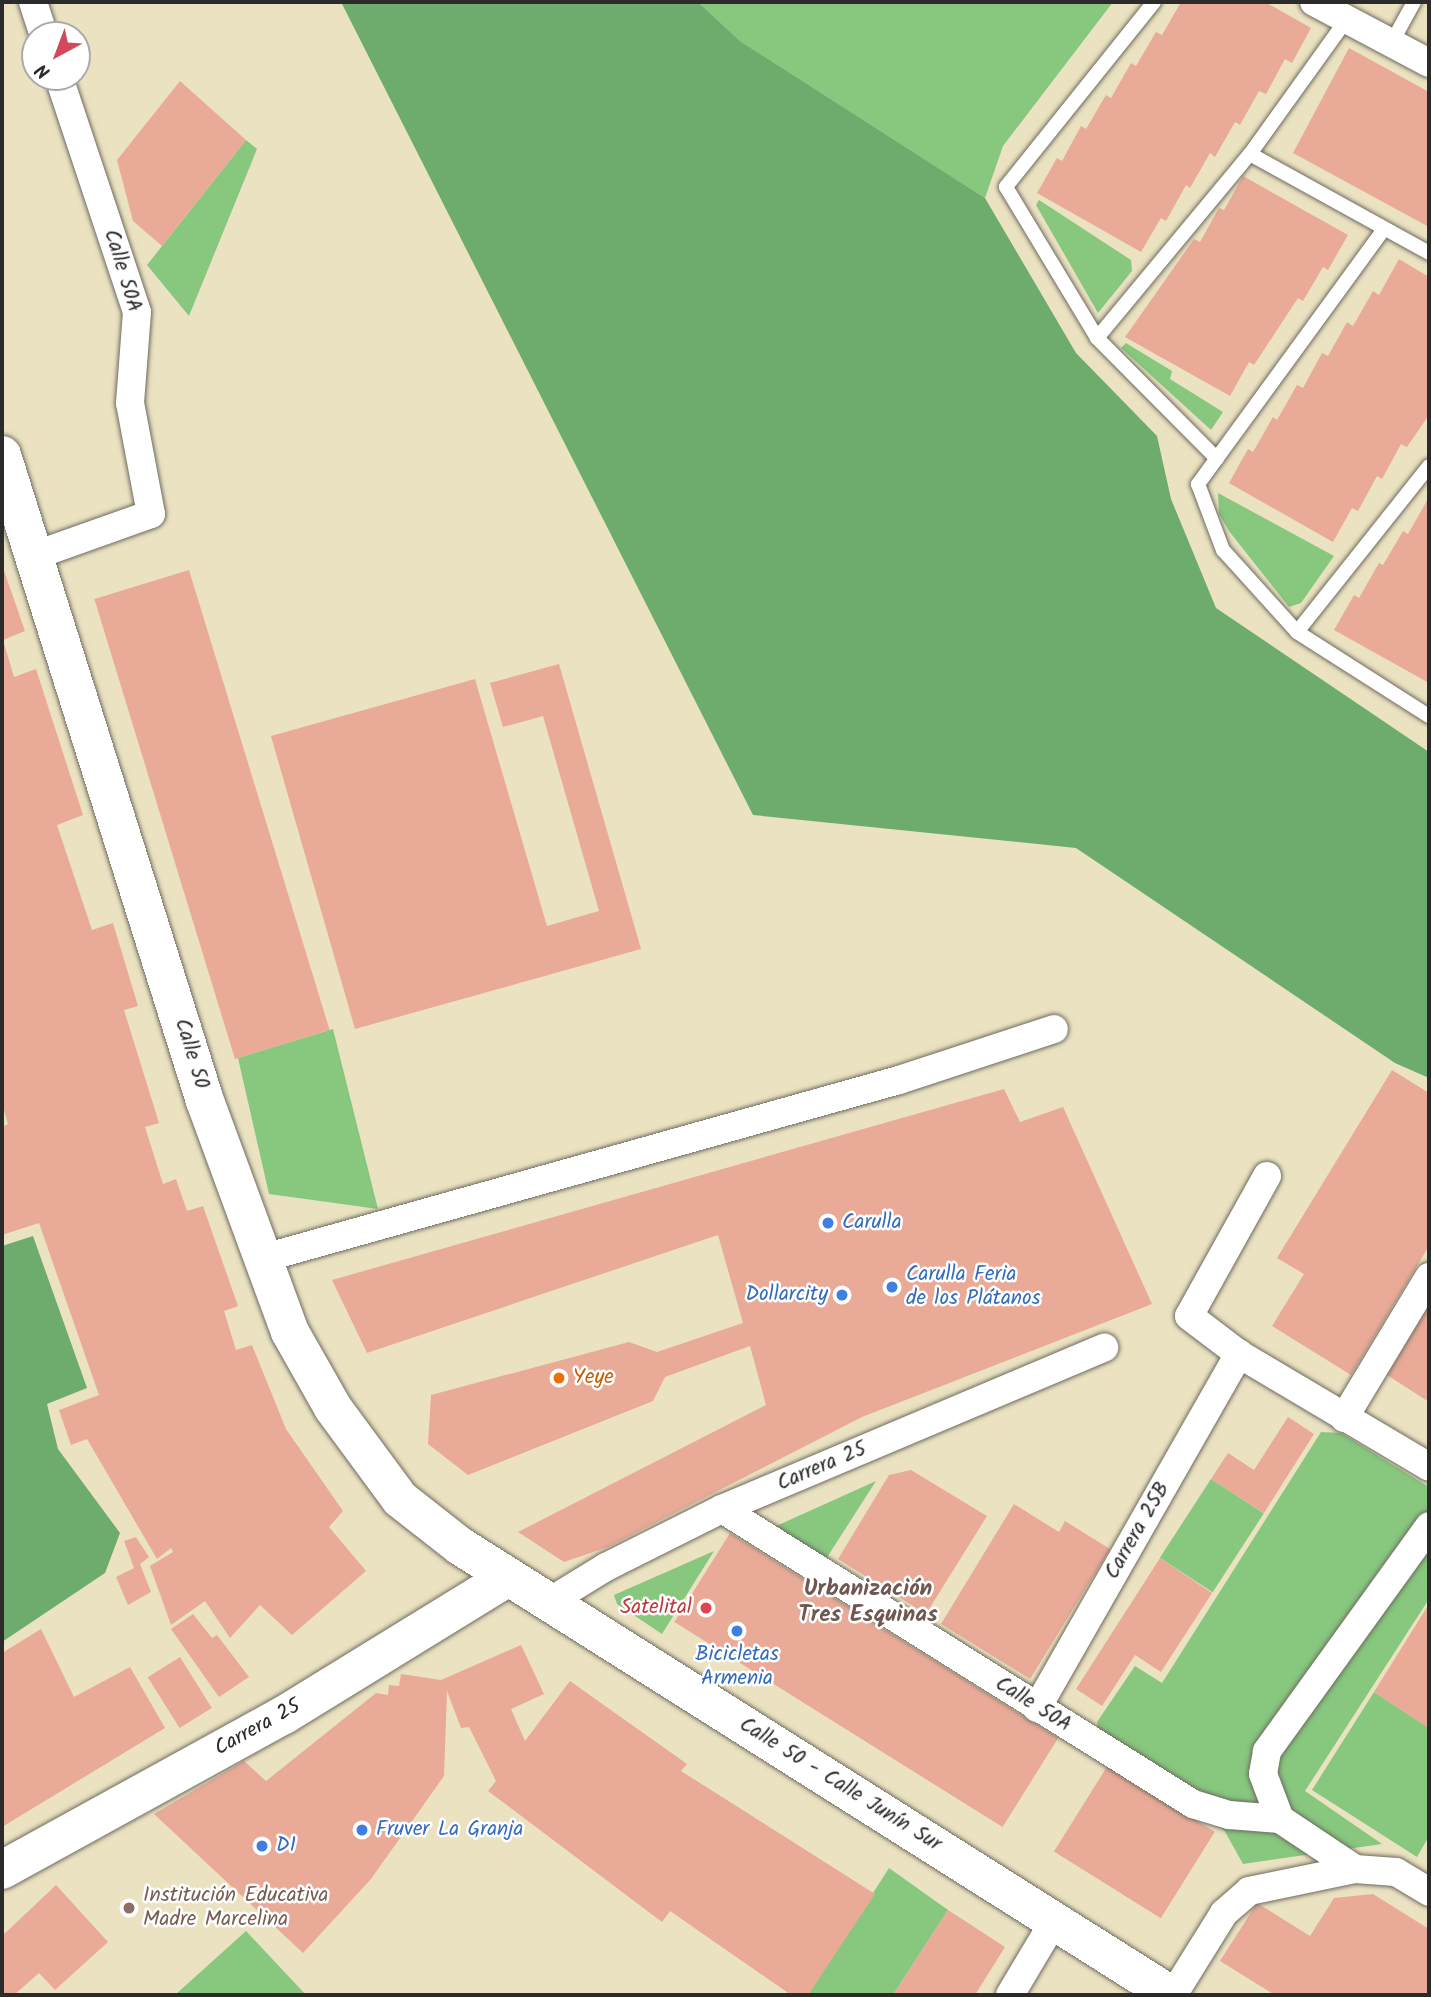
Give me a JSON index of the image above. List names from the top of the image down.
{
  "streets": {
    "street": [
      "Calle 50A",
      "Calle 50",
      "Carrera 25",
      "Carrera 25B",
      "Calle 50 - Calle Junín Sur"
    ]
  },
  "crossings": [
    ["Calle 50A", "Calle 50"],
    ["Calle 50A", "Carrera 25"],
    ["Calle 50A", "Carrera 25B"],
    ["Calle 50", "Carrera 25"],
    ["Calle 50", "Calle 50 - Calle Junín Sur"],
    ["Carrera 25", "Calle 50 - Calle Junín Sur"]
  ],
  "districts": ["Urbanización Tres Esquinas"],
  "places": [
    "Carulla",
    "Carulla Feria de los Plátanos",
    "Dollarcity",
    "Yeye",
    "Satelital",
    "Bicicletas Armenia",
    "Fruver La Granja",
    "D1",
    "Institución Educativa Madre Marcelina"
  ],
  "north": "bottom left"
}
